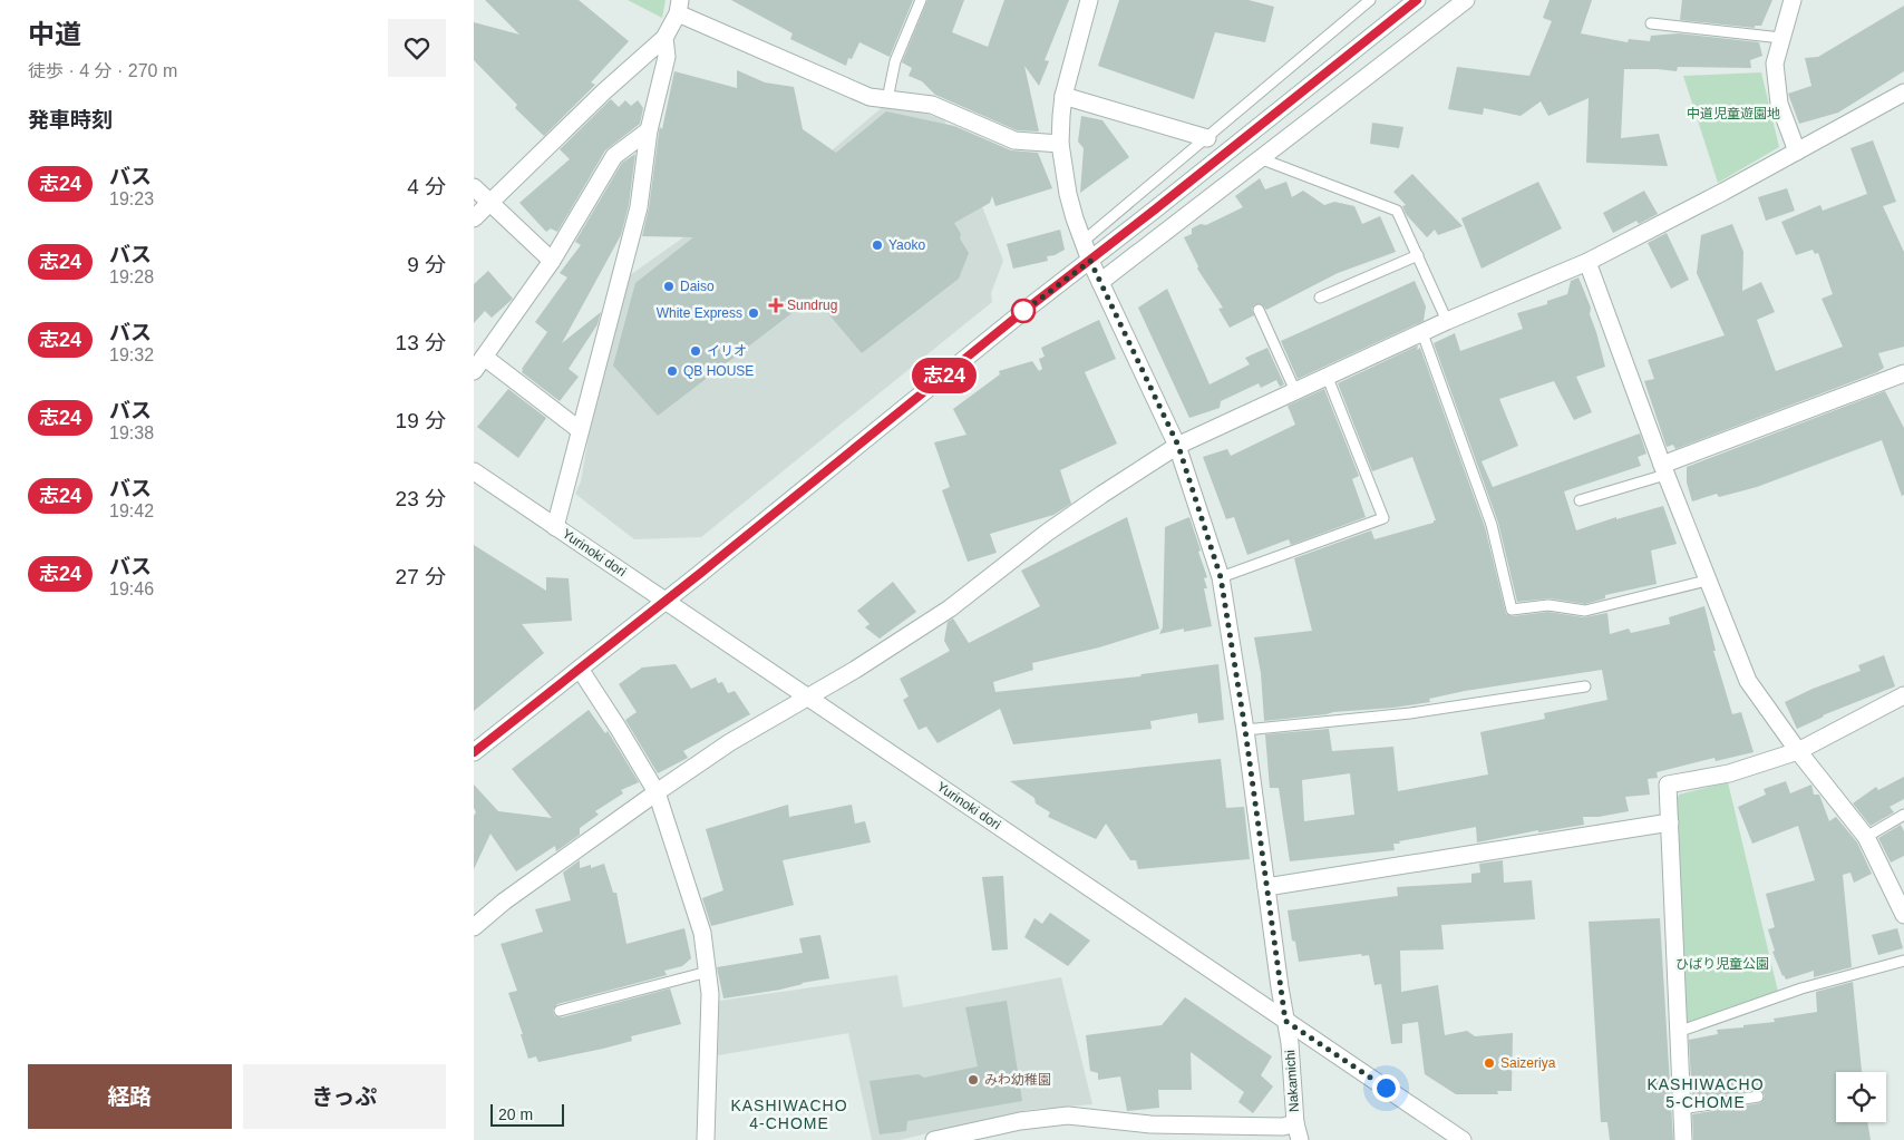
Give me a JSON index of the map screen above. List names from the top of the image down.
{
  "streets": {
    "street": ["Yurinoki dori", "Nakamichi"]
  },
  "crossings": [
    ["Yurinoki dori", "Nakamichi"]
  ],
  "districts": ["KASHIWACHO 5-CHOME", "KASHIWACHO 4-CHOME"],
  "parks": ["中道児童遊園地", "ひばり児童公園"],
  "places": {
    "other": [
      "Yaoko",
      "Daiso",
      "White Express",
      "イリオ",
      "QB HOUSE",
      "Saizeriya",
      "みわ幼稚園"
    ],
    "health": ["Sundrug"]
  },
  "lines": ["bus line 志24"],
  "scale_bar": "20 m",
  "page": {
    "heading": [
      ["中道", "徒歩 · 4 分 · 270 m"],
      "発車時刻"
    ],
    "on_map": "志24",
    "list": [
      {
        "mark": "志24",
        "name": "バス",
        "note": "19:23",
        "value": "4 分"
      },
      {
        "mark": "志24",
        "name": "バス",
        "note": "19:28",
        "value": "9 分"
      },
      {
        "mark": "志24",
        "name": "バス",
        "note": "19:32",
        "value": "13 分"
      },
      {
        "mark": "志24",
        "name": "バス",
        "note": "19:38",
        "value": "19 分"
      },
      {
        "mark": "志24",
        "name": "バス",
        "note": "19:42",
        "value": "23 分"
      },
      {
        "mark": "志24",
        "name": "バス",
        "note": "19:46",
        "value": "27 分"
      }
    ],
    "buttons": ["経路", "きっぷ"],
    "scale": "20 m"
  }
}
